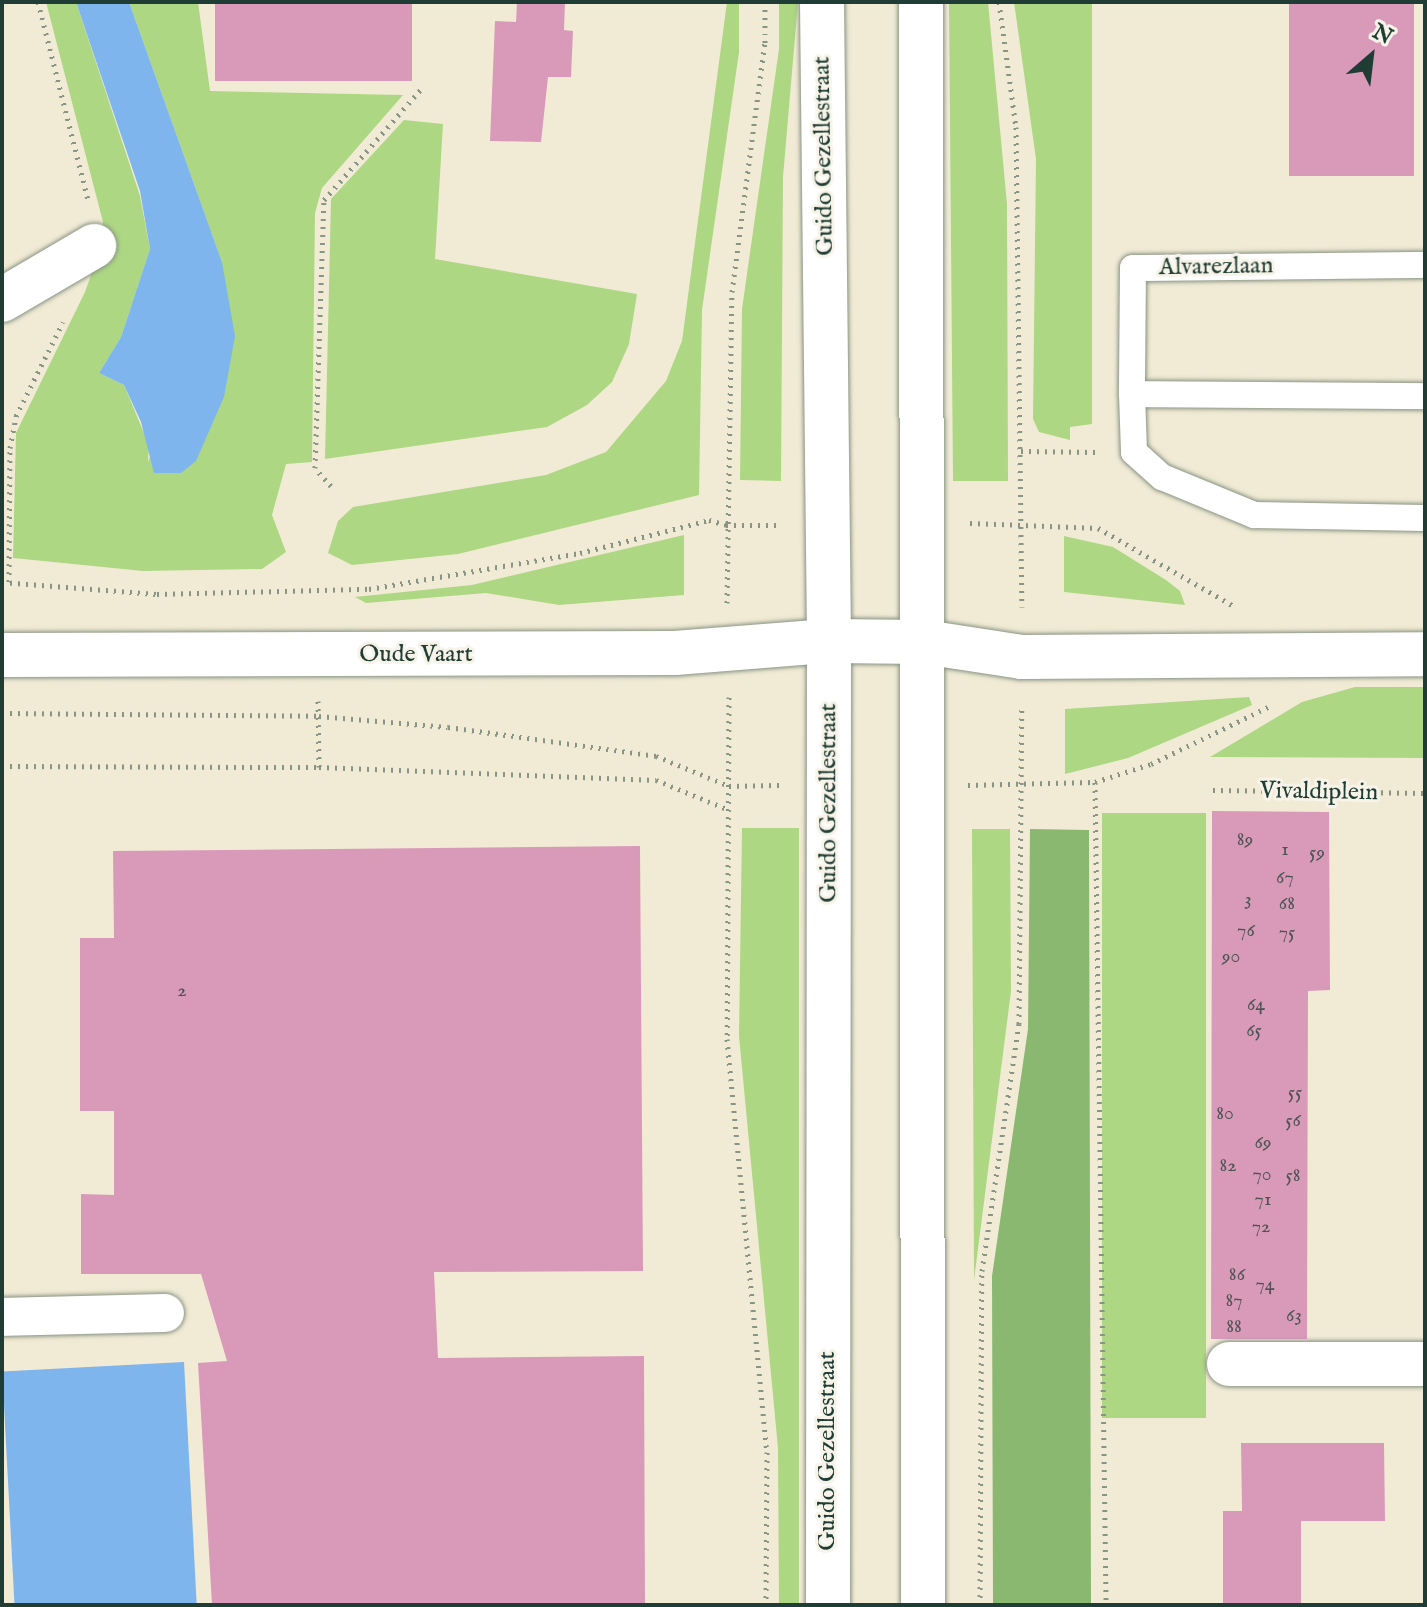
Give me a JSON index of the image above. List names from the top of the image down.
{
  "streets": {
    "main road": ["Guido Gezellestraat", "Oude Vaart"],
    "lane": ["Alvarezlaan"],
    "path": ["Vivaldiplein"]
  },
  "crossings": [
    ["Guido Gezellestraat", "Oude Vaart"]
  ],
  "house_numbers": [
    "89",
    "1",
    "59",
    "67",
    "3",
    "68",
    "76",
    "75",
    "90",
    "2",
    "64",
    "65",
    "55",
    "80",
    "56",
    "69",
    "82",
    "70",
    "58",
    "71",
    "72",
    "86",
    "74",
    "87",
    "63",
    "88"
  ],
  "north": "top right"
}
